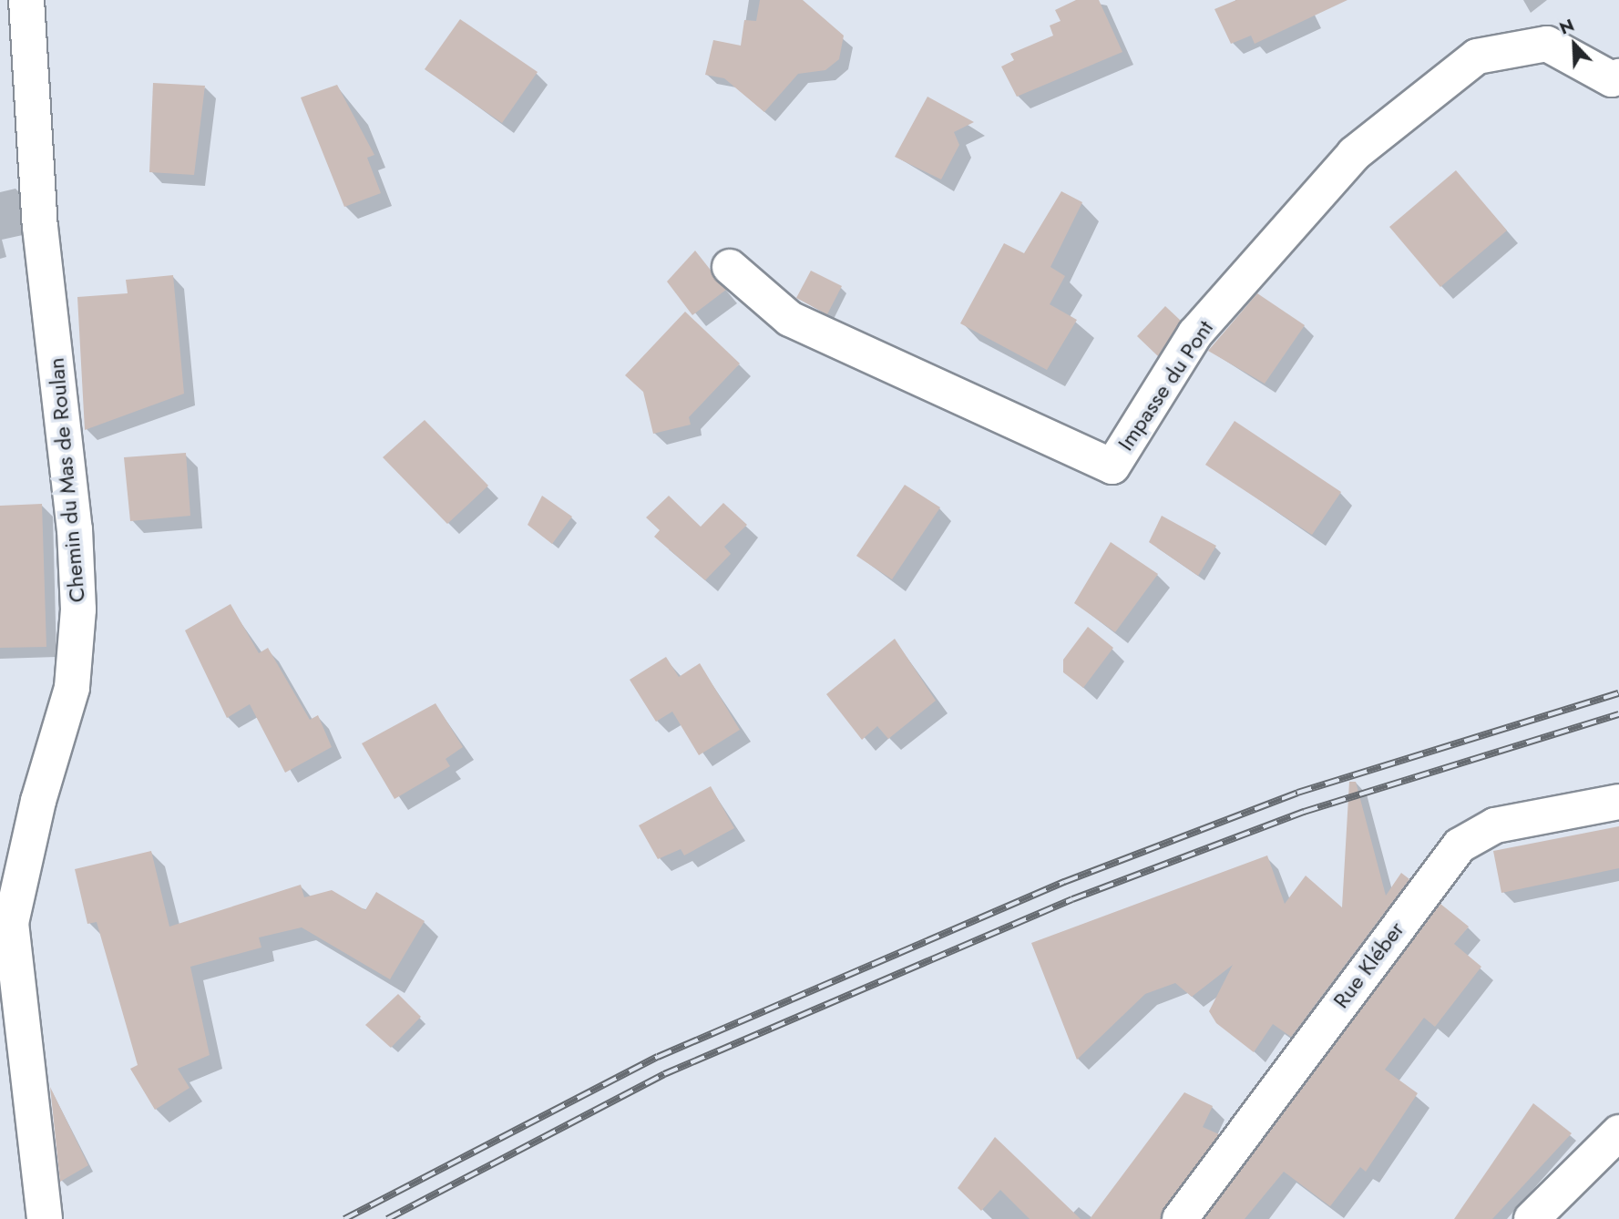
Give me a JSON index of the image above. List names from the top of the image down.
{
  "streets": {
    "street": ["Impasse du Pont", "Chemin du Mas de Roulan", "Rue Kléber"]
  },
  "north": "top left"
}
